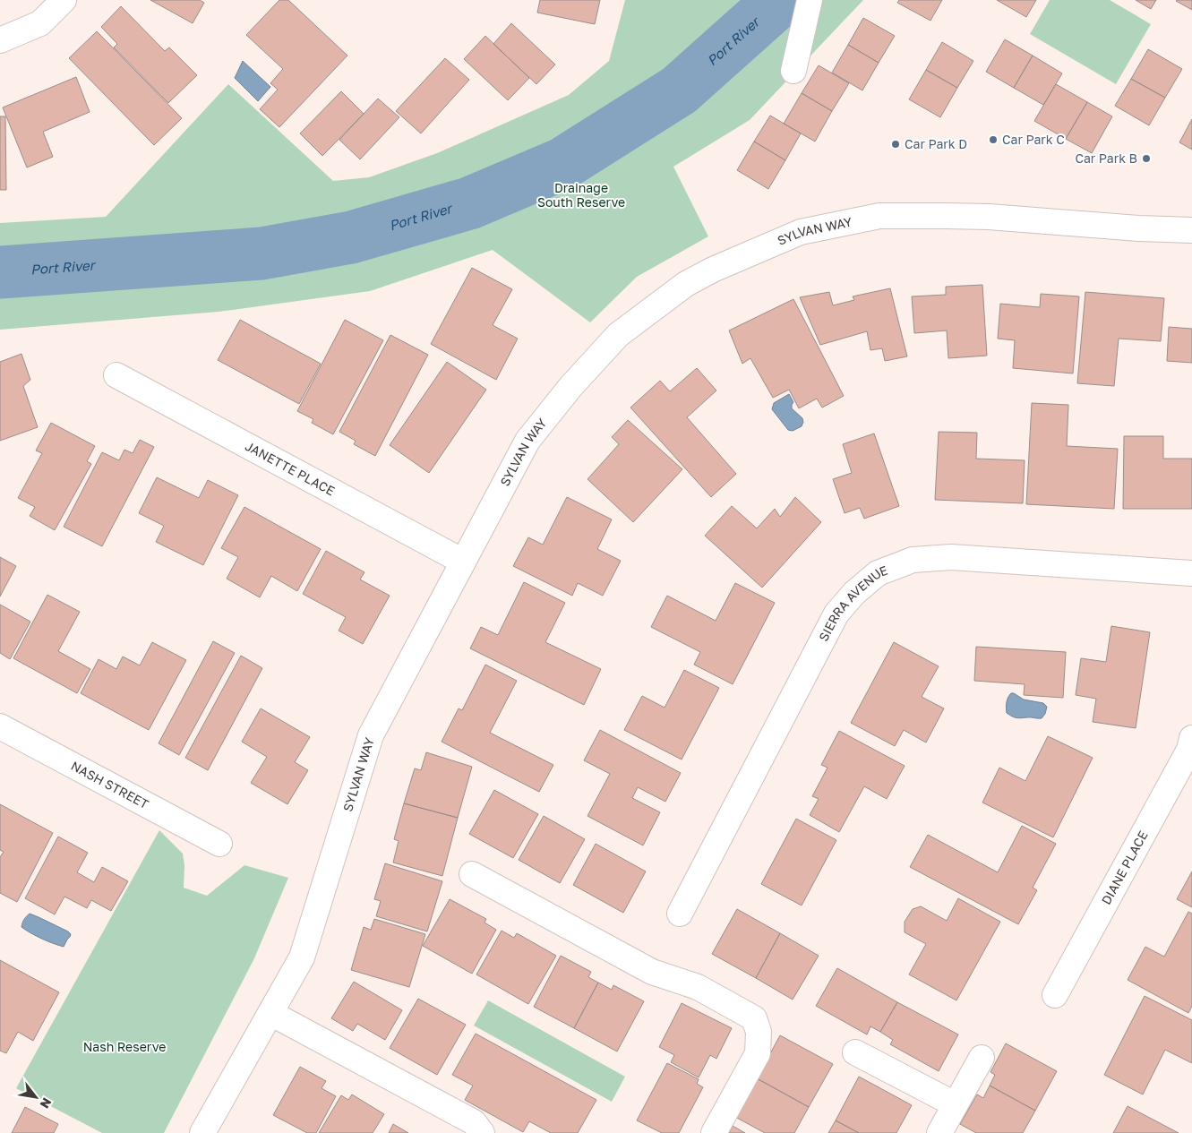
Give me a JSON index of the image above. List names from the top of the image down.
{
  "streets": {
    "street": [
      "SYLVAN WAY",
      "JANETTE PLACE",
      "SIERRA AVENUE",
      "NASH STREET",
      "DIANE PLACE"
    ]
  },
  "crossings": [
    ["SYLVAN WAY", "JANETTE PLACE"]
  ],
  "water": ["Port River"],
  "parks": ["Drainage South Reserve", "Nash Reserve"],
  "places": ["Car Park C", "Car Park D", "Car Park B"],
  "north": "bottom right"
}
